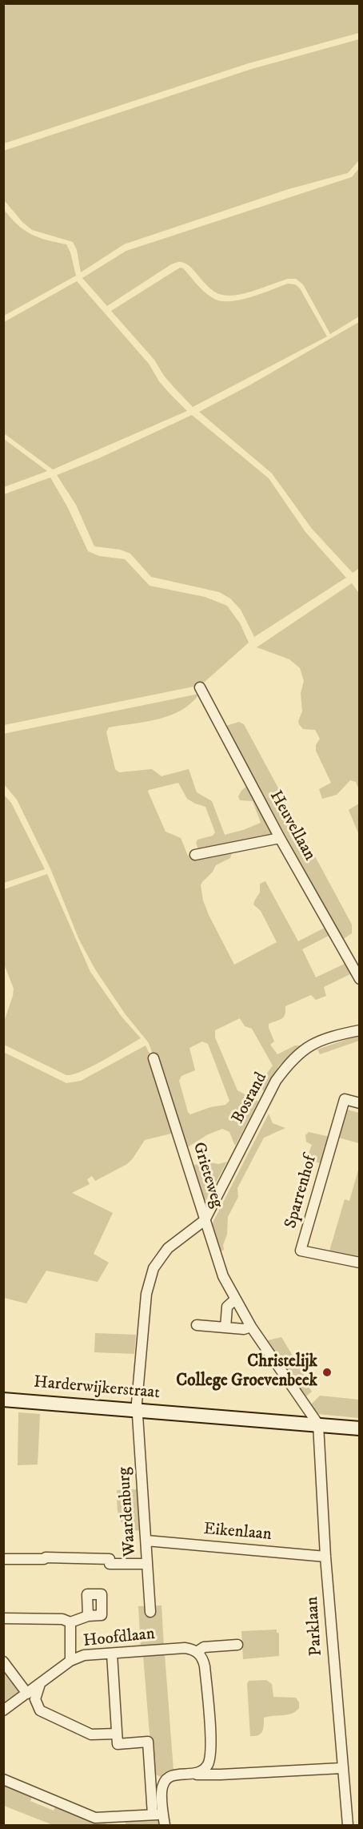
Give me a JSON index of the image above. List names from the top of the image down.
{
  "streets": {
    "main road": ["Harderwijkerstraat"],
    "street": [
      "Heuvellaan",
      "Bosrand",
      "Grieteweg",
      "Sparrenhof",
      "Waardenburg",
      "Eikenlaan",
      "Parklaan",
      "Hoofdlaan"
    ]
  },
  "crossings": [
    ["Bosrand", "Grieteweg"],
    ["Bosrand", "Waardenburg"],
    ["Grieteweg", "Harderwijkerstraat"],
    ["Grieteweg", "Waardenburg"],
    ["Grieteweg", "Parklaan"],
    ["Harderwijkerstraat", "Waardenburg"],
    ["Harderwijkerstraat", "Parklaan"],
    ["Waardenburg", "Eikenlaan"],
    ["Eikenlaan", "Parklaan"]
  ],
  "places": ["Christelijk College Groevenbeek"]
}
